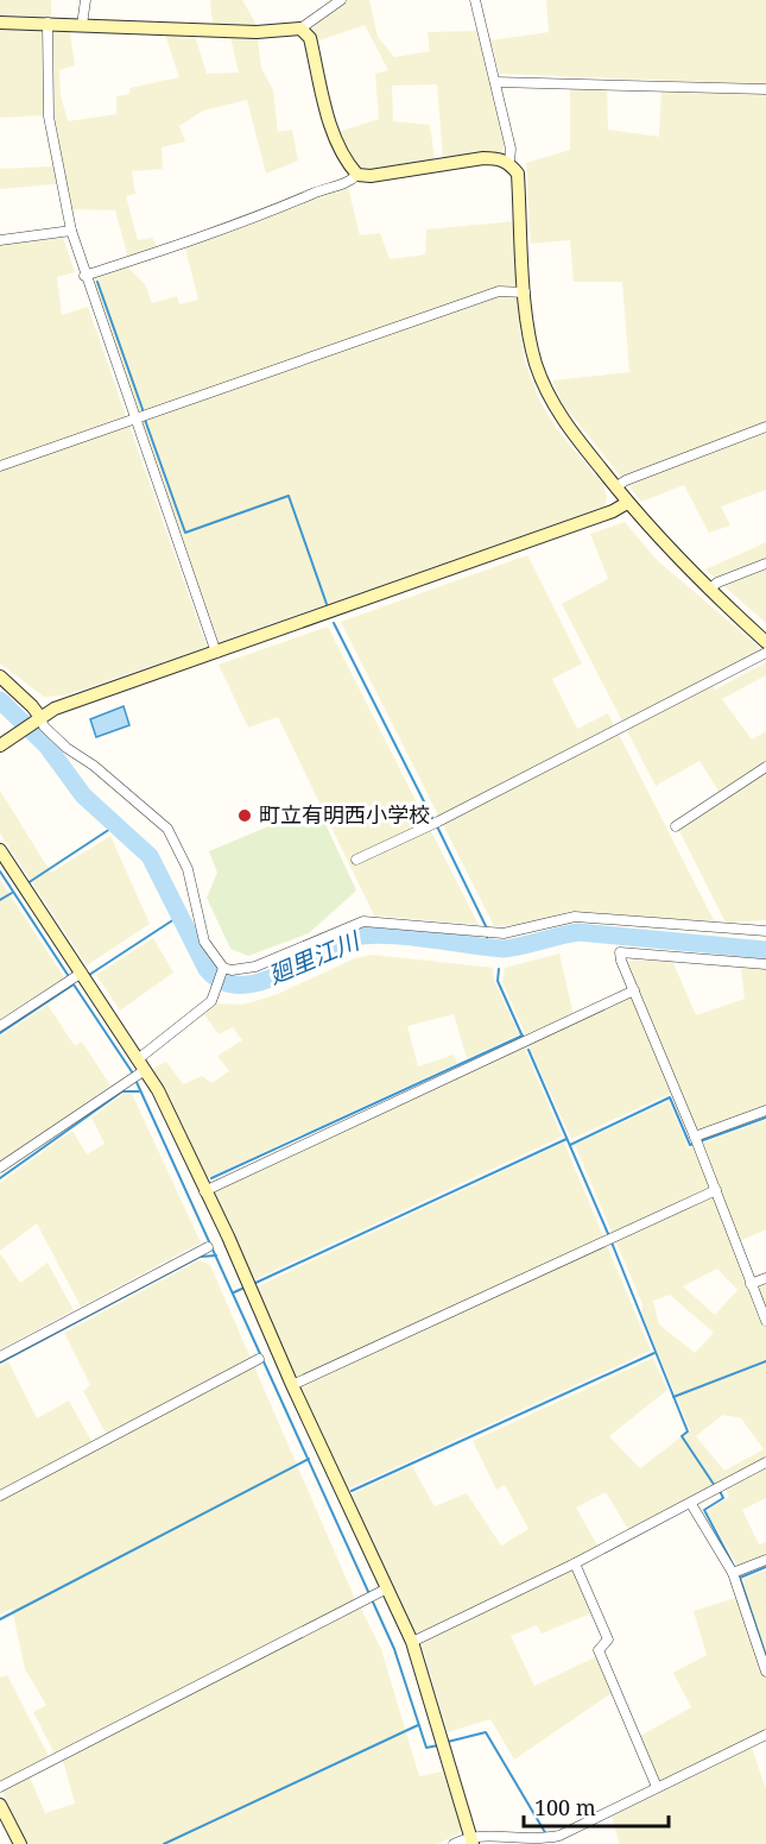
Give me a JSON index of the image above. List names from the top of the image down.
{
  "water": ["廻里江川"],
  "places": ["町立有明西小学校"],
  "scale_bar": "100 m"
}
